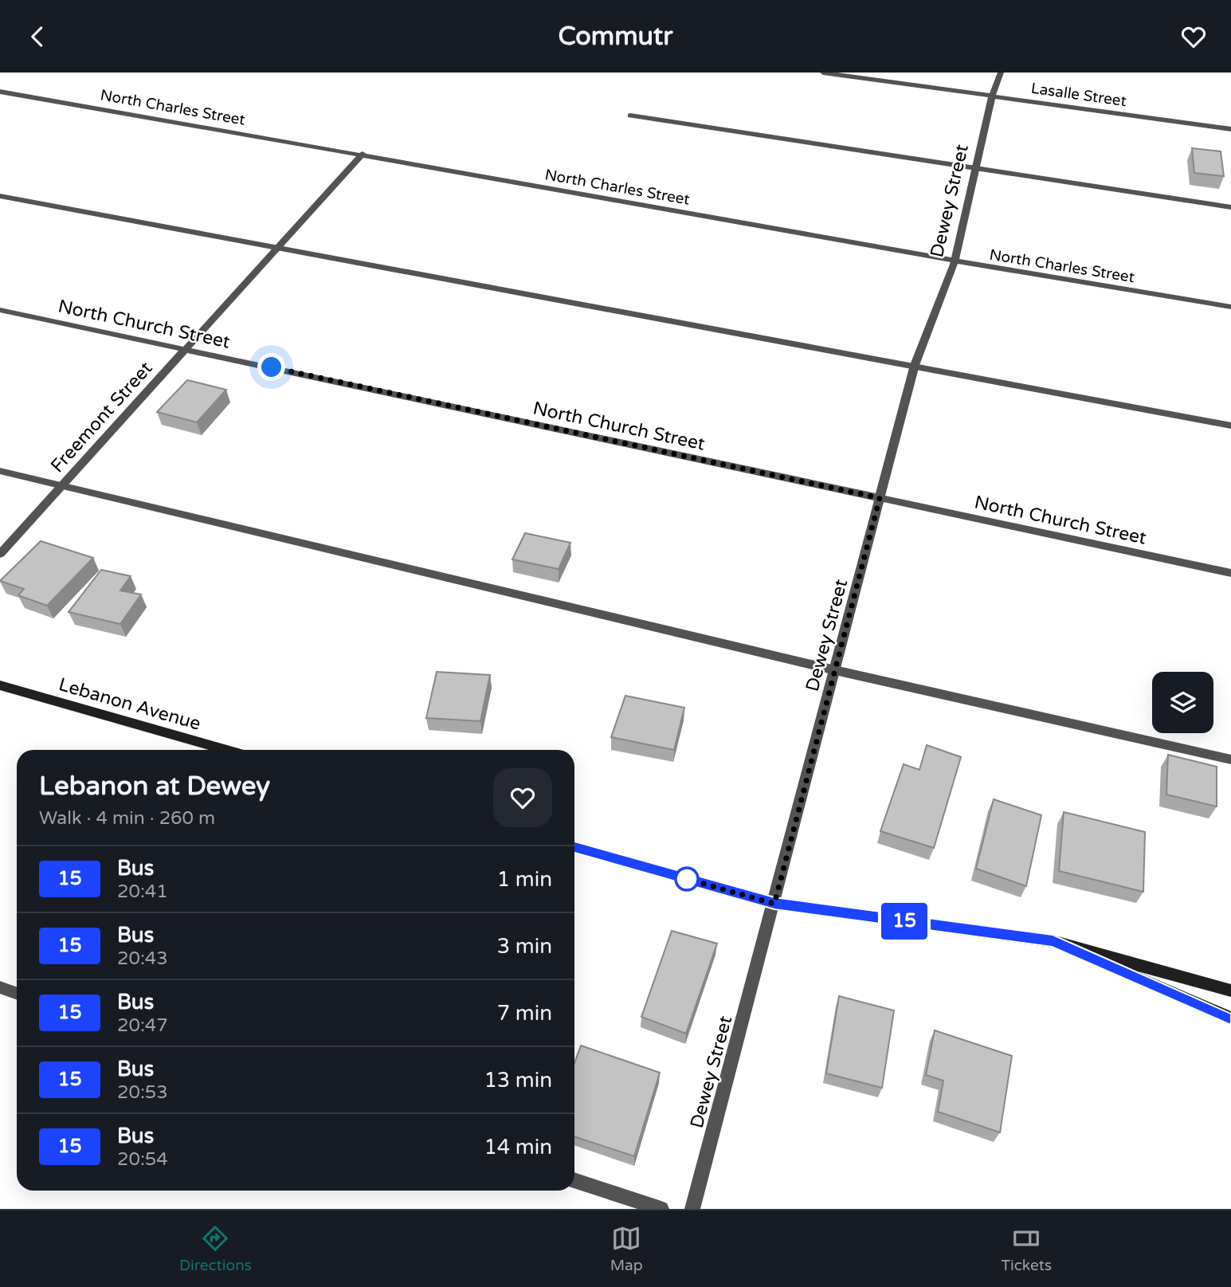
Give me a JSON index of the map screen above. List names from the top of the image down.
{
  "streets": {
    "main road": ["Lebanon Avenue"],
    "street": [
      "Lasalle Street",
      "North Charles Street",
      "Dewey Street",
      "North Church Street",
      "Freemont Street"
    ]
  },
  "crossings": [
    ["Lasalle Street", "Dewey Street"],
    ["North Charles Street", "Dewey Street"],
    ["North Charles Street", "Freemont Street"],
    ["Dewey Street", "North Church Street"],
    ["North Church Street", "Freemont Street"]
  ],
  "lines": ["bus line 15"],
  "page": {
    "header": "Commutr",
    "on_map": "15",
    "heading": ["Lebanon at Dewey", "Walk · 4 min · 260 m"],
    "list": [
      {
        "mark": "15",
        "name": "Bus",
        "note": "20:41",
        "value": "1 min"
      },
      {
        "mark": "15",
        "name": "Bus",
        "note": "20:43",
        "value": "3 min"
      },
      {
        "mark": "15",
        "name": "Bus",
        "note": "20:47",
        "value": "7 min"
      },
      {
        "mark": "15",
        "name": "Bus",
        "note": "20:53",
        "value": "13 min"
      },
      {
        "mark": "15",
        "name": "Bus",
        "note": "20:54",
        "value": "14 min"
      }
    ],
    "tabs": ["Directions", "Map", "Tickets"]
  }
}
